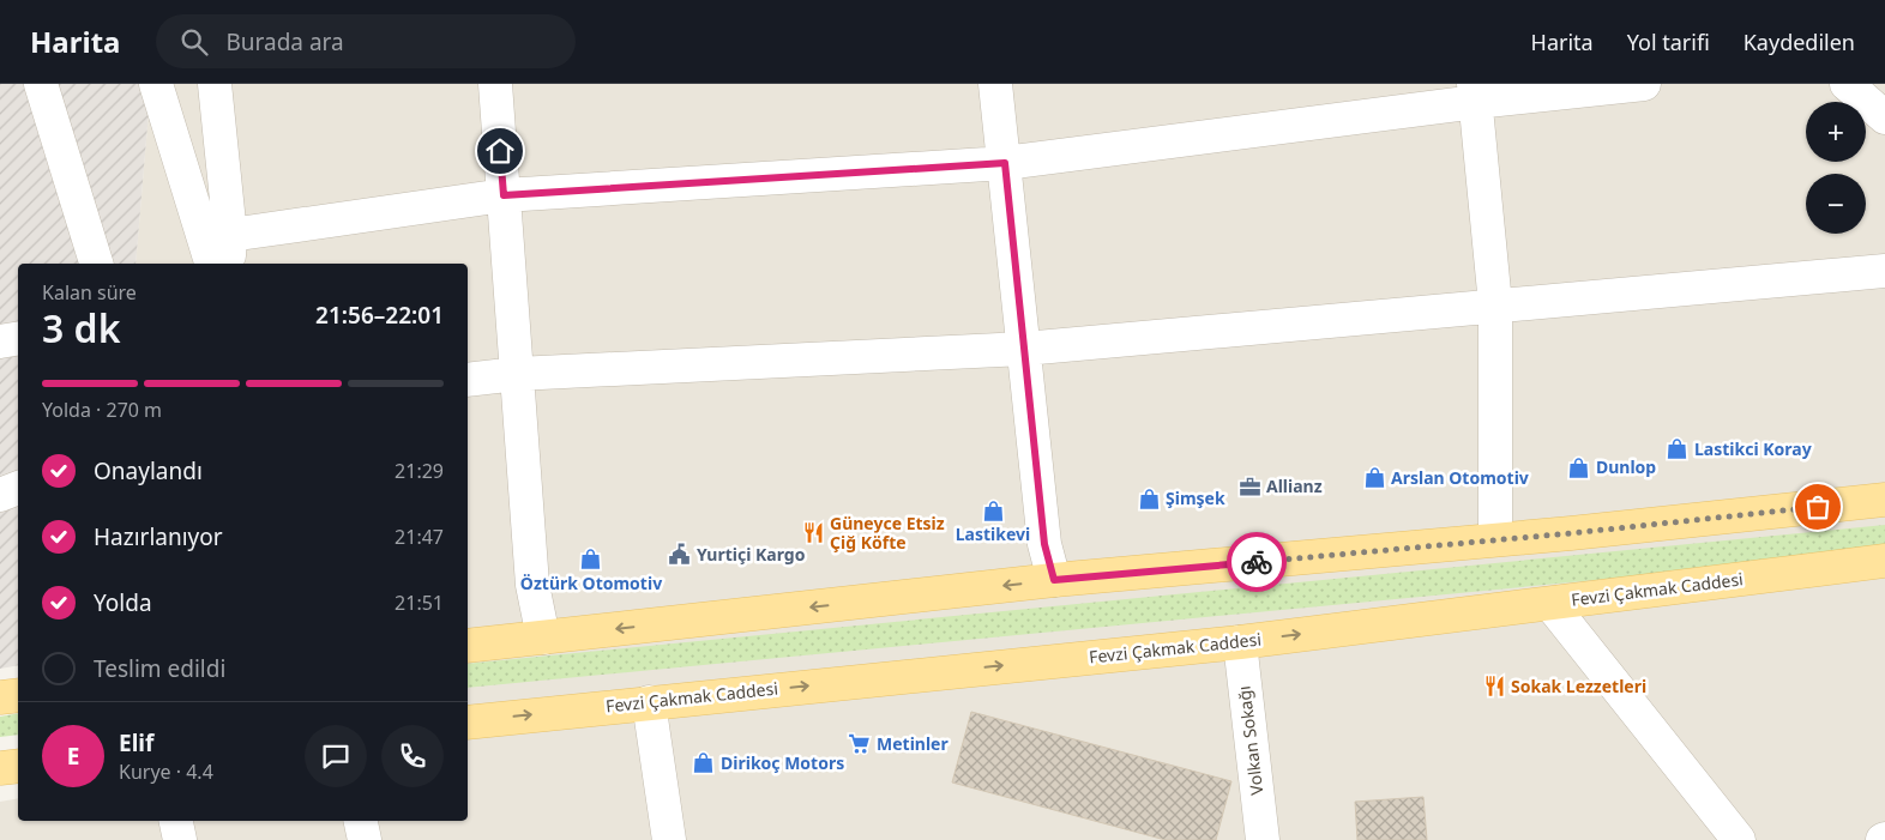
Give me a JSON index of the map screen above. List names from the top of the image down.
{
  "streets": {
    "main road": ["Fevzi Çakmak Caddesi"],
    "street": ["Volkan Sokağı"]
  },
  "crossings": [
    ["Fevzi Çakmak Caddesi", "Volkan Sokağı"]
  ],
  "places": {
    "shop": [
      "Lastikci Koray",
      "Dunlop",
      "Arslan Otomotiv",
      "Şimşek",
      "Lastikevi",
      "Öztürk Otomotiv",
      "Dirikoç Motors"
    ],
    "office": ["Allianz"],
    "restaurant": ["Güneyce Etsiz Çiğ Köfte", "Sokak Lezzetleri"],
    "public building": ["Yurtiçi Kargo"],
    "supermarket": ["Metinler"]
  },
  "page": {
    "header": "Harita",
    "search": "Burada ara",
    "nav": ["Harita", "Yol tarifi", "Kaydedilen"],
    "map_buttons": ["+", "−"],
    "heading": ["3 dk", "Kalan süre", "21:56–22:01"],
    "panel": ["Elif", "Kurye · 4.4"],
    "bar": "Yolda · 270 m",
    "list": [
      ["Onaylandı", "21:29"],
      ["Hazırlanıyor", "21:47"],
      ["Yolda", "21:51"],
      "Teslim edildi"
    ],
    "round": "E"
  }
}
